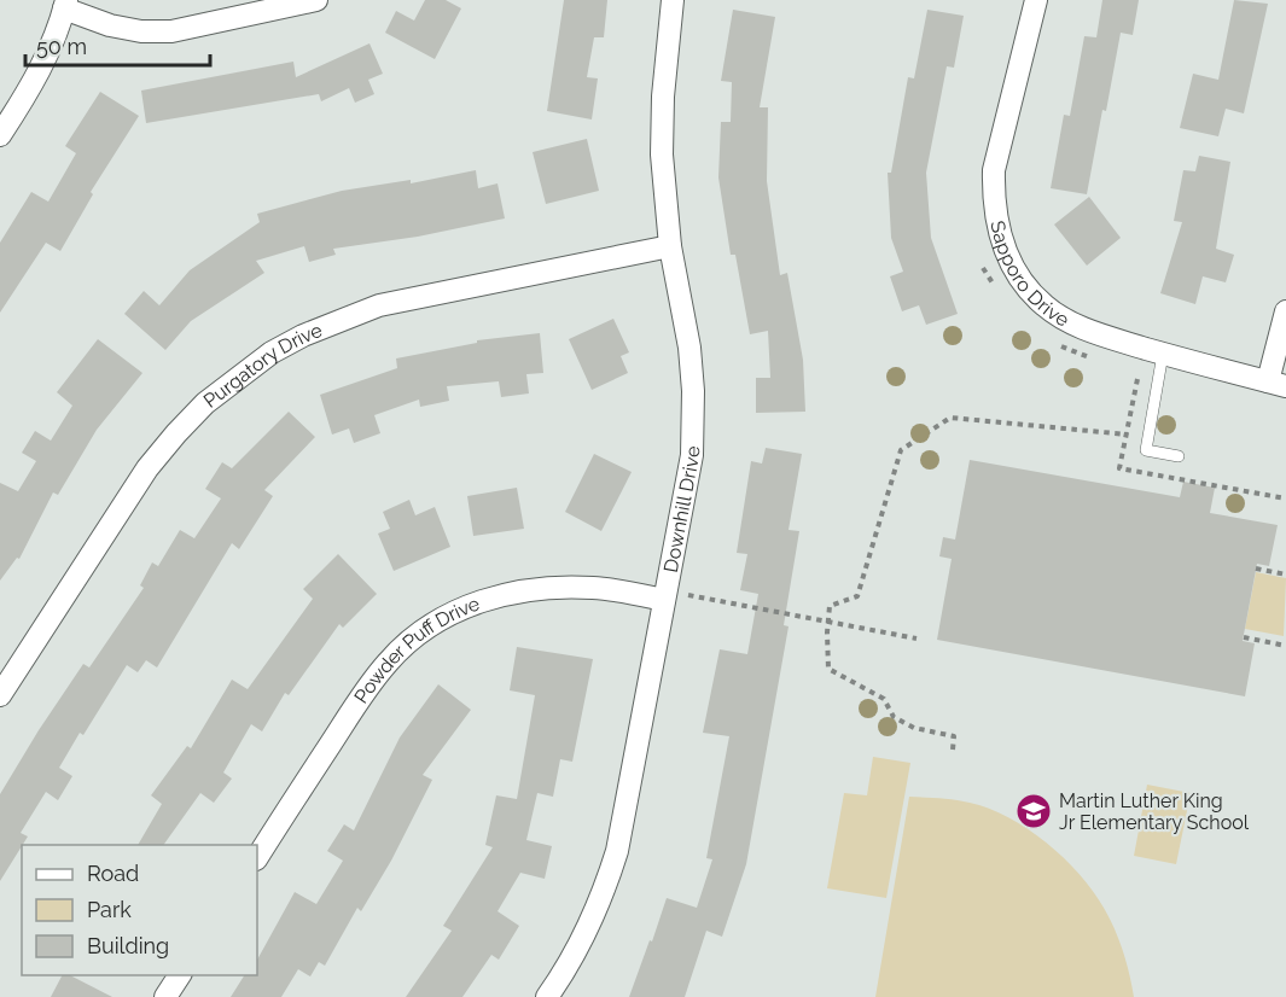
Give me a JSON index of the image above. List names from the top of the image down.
{
  "streets": {
    "street": [
      "Sapporo Drive",
      "Purgatory Drive",
      "Downhill Drive",
      "Powder Puff Drive"
    ]
  },
  "crossings": [
    ["Purgatory Drive", "Downhill Drive"],
    ["Downhill Drive", "Powder Puff Drive"]
  ],
  "places": {
    "school or university": ["Martin Luther King Jr Elementary School"]
  },
  "legend": ["Road", "Park", "Building"],
  "scale_bar": "50 m"
}
